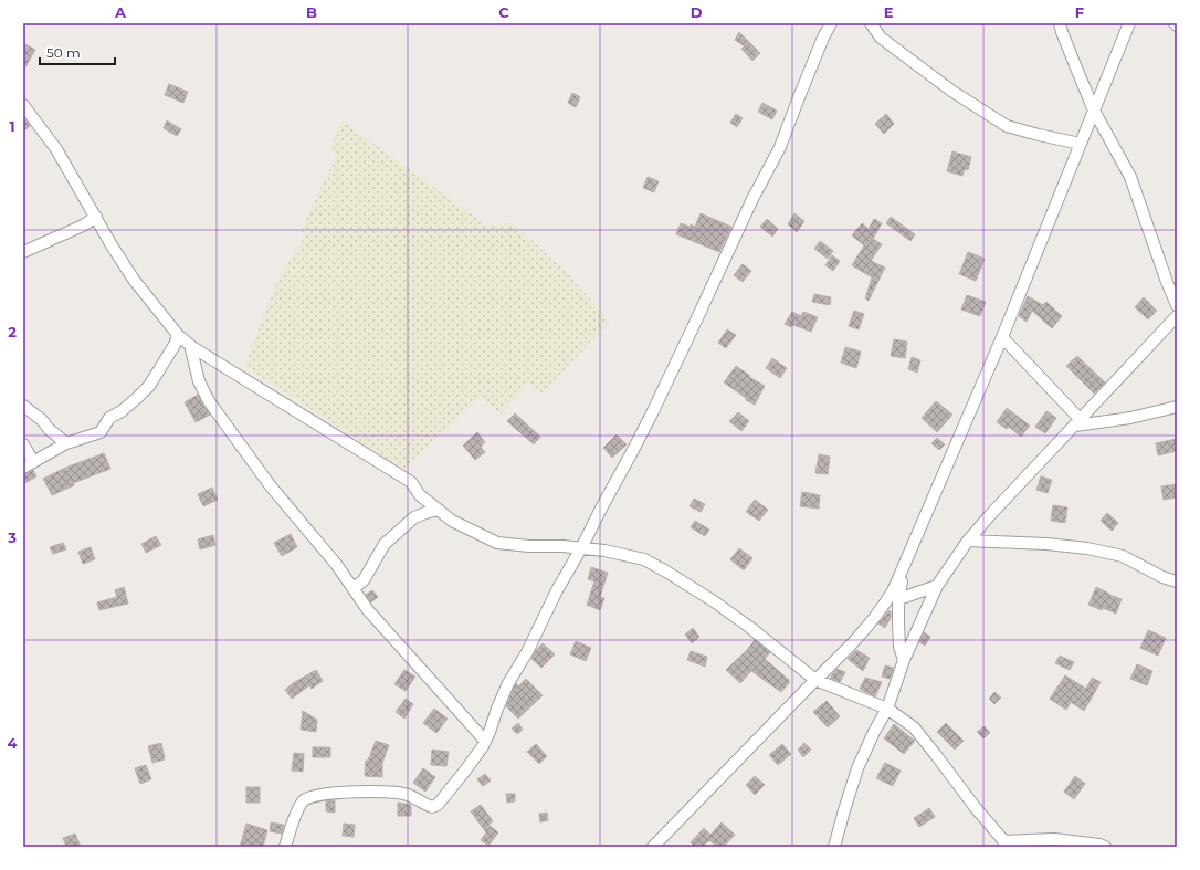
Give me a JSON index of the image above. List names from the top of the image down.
{
  "scale_bar": "50 m",
  "grid": {
    "columns": [
      "A",
      "B",
      "C",
      "D",
      "E",
      "F"
    ],
    "rows": [
      "1",
      "2",
      "3",
      "4"
    ]
  }
}
